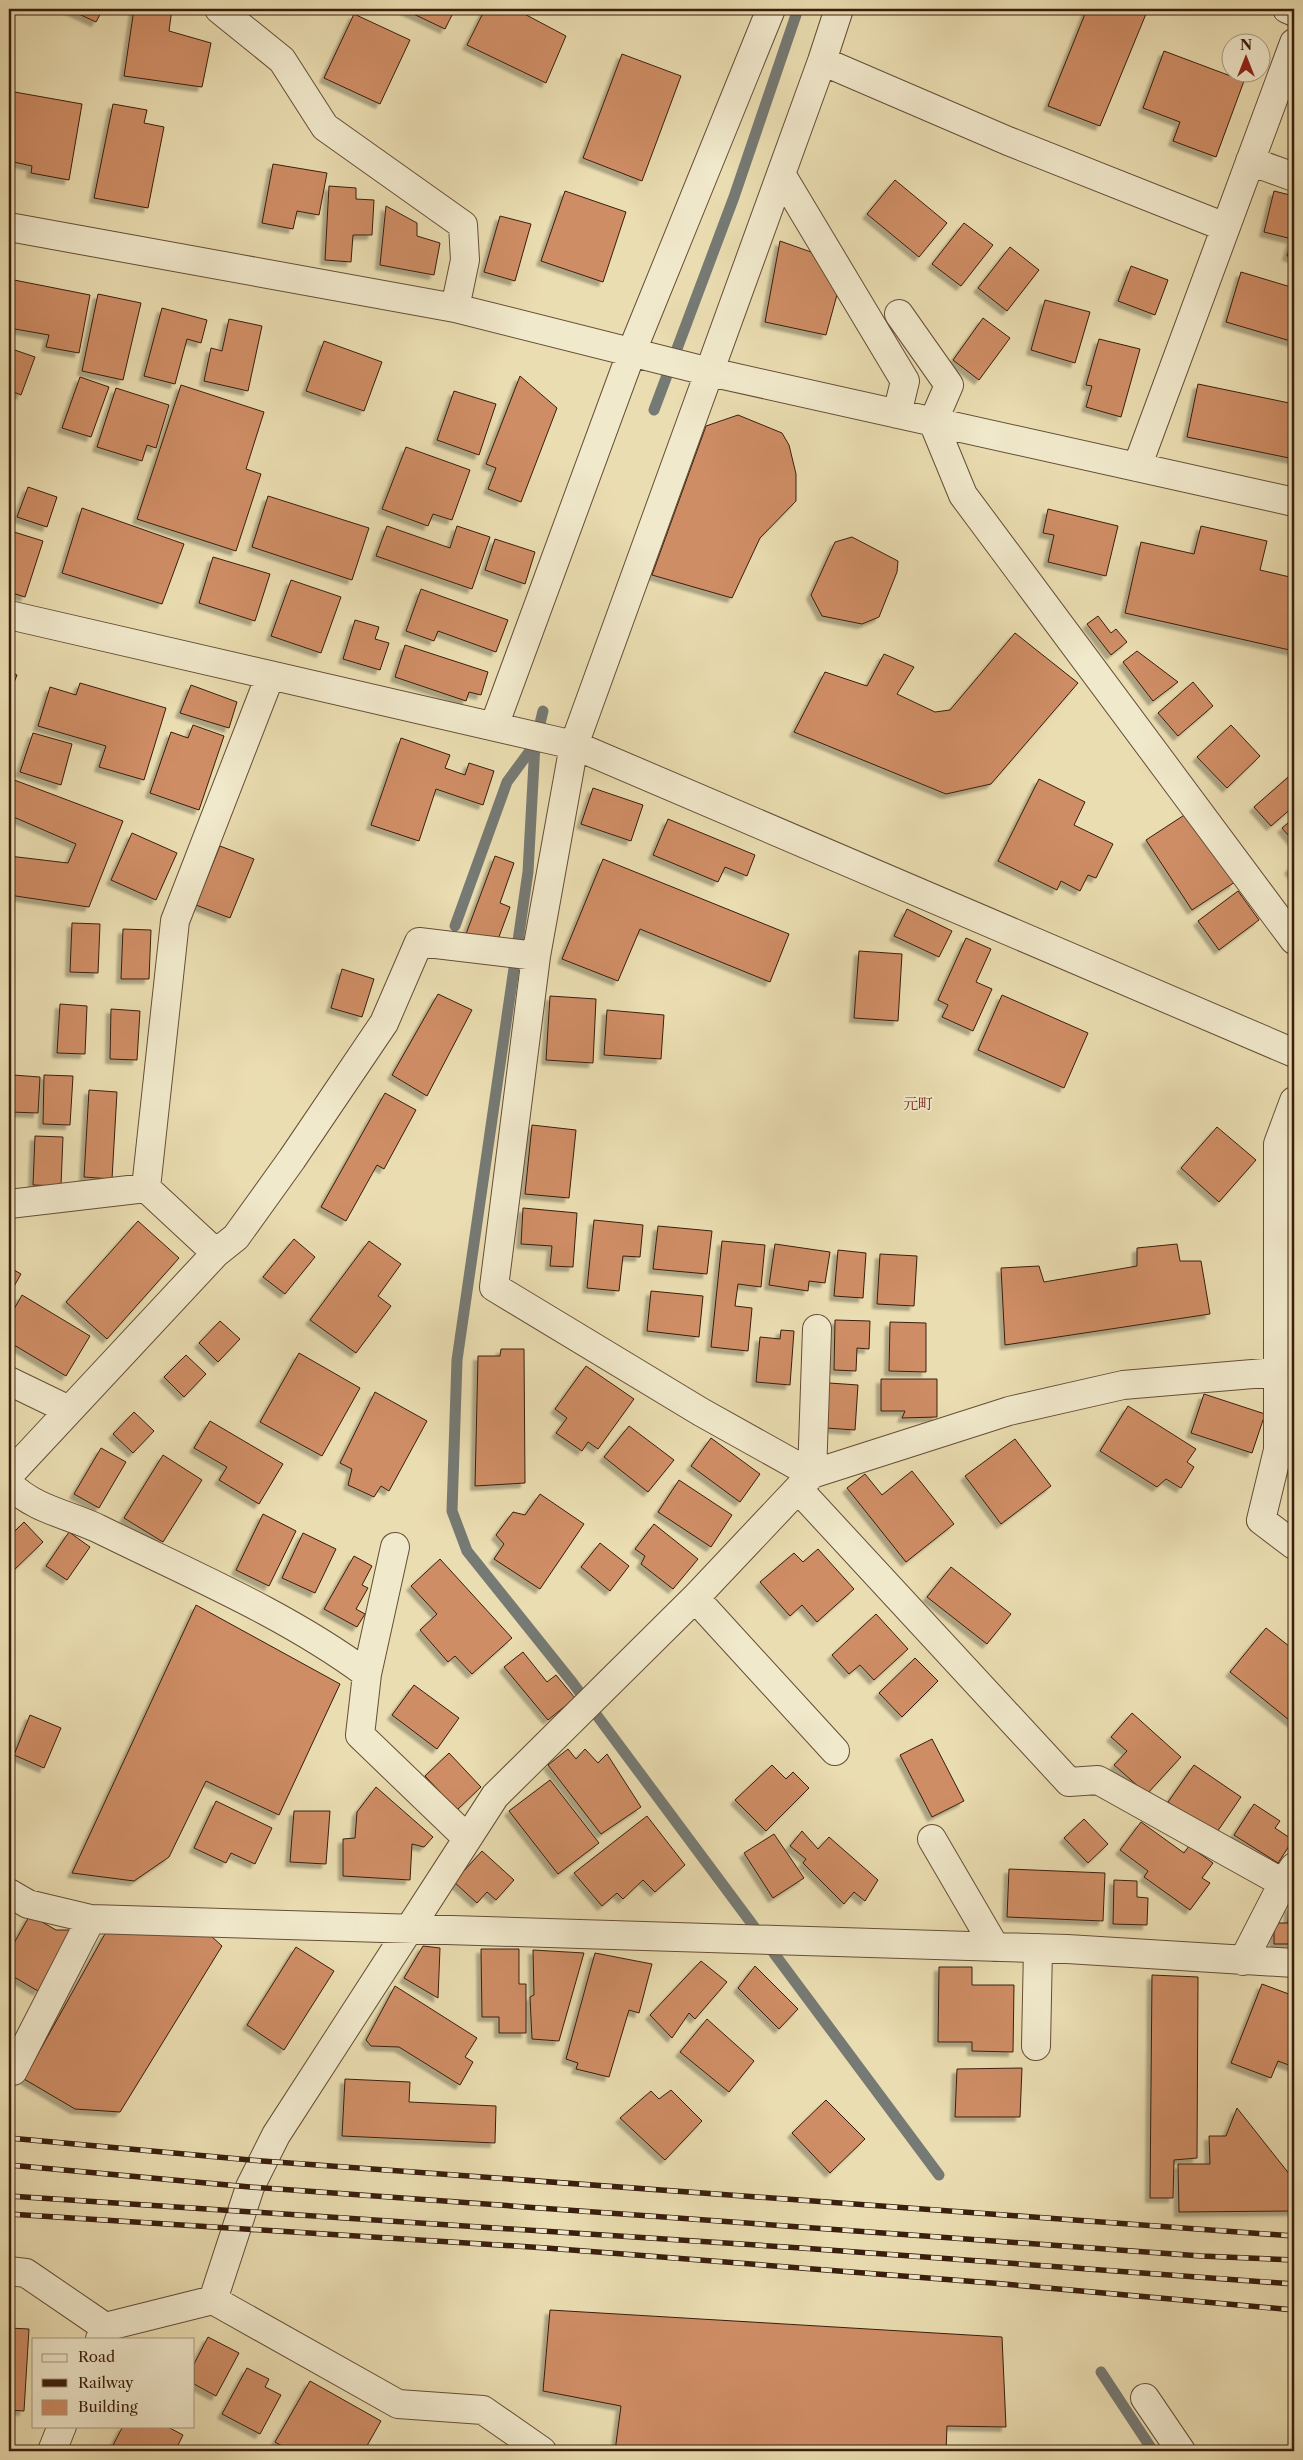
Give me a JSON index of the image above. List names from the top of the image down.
{
  "districts": ["元町"],
  "legend": ["Road", "Railway", "Building"],
  "north": "top"
}
